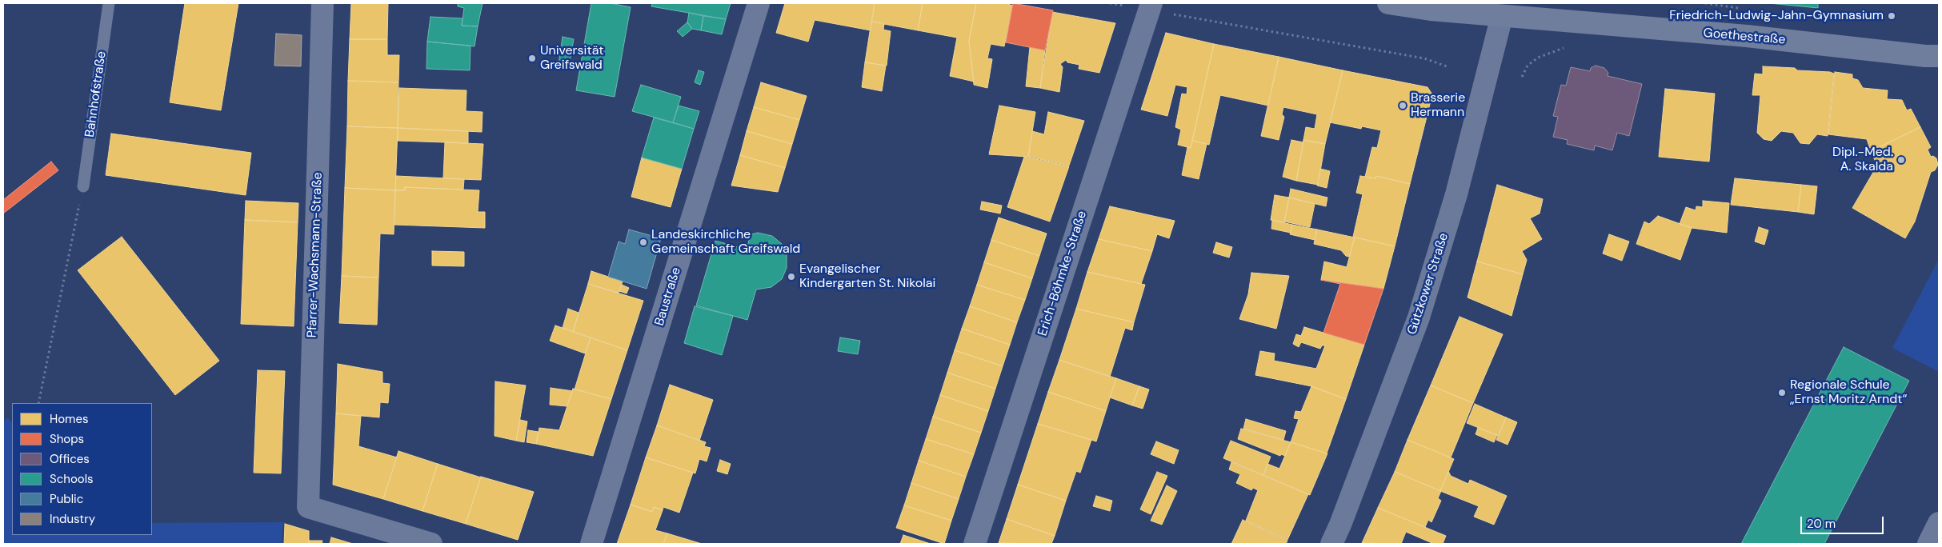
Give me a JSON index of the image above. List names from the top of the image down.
{
  "streets": {
    "main road": ["Goethestraße"],
    "street": [
      "Pfarrer-Wachsmann-Straße",
      "Erich-Böhmke-Straße",
      "Gützkower Straße",
      "Baustraße"
    ],
    "lane": ["Bahnhofstraße"]
  },
  "crossings": [
    ["Goethestraße", "Gützkower Straße"]
  ],
  "places": [
    "Friedrich-Ludwig-Jahn-Gymnasium",
    "Universität Greifswald",
    "Brasserie Hermann",
    "Dipl.-Med. A. Skalda",
    "Landeskirchliche Gemeinschaft Greifswald",
    "Evangelischer Kindergarten St. Nikolai",
    "Regionale Schule „Ernst Moritz Arndt“"
  ],
  "legend": [
    "Homes",
    "Shops",
    "Offices",
    "Schools",
    "Public",
    "Industry"
  ],
  "scale_bar": "20 m"
}
